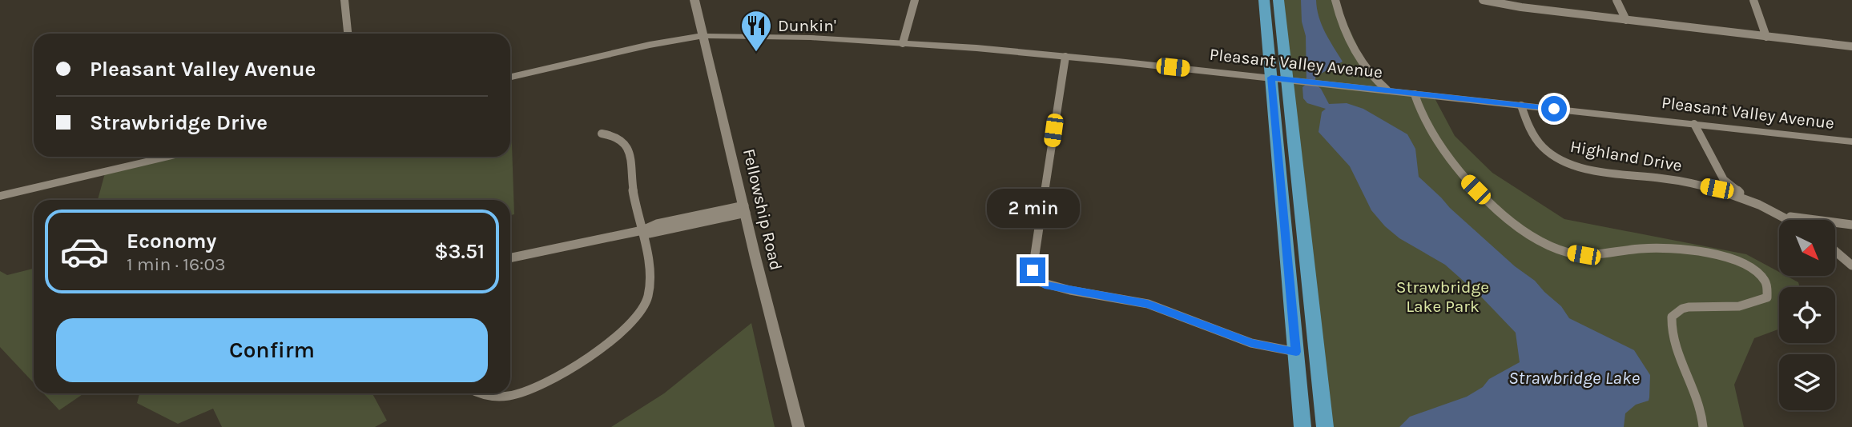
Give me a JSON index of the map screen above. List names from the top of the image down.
{
  "streets": {
    "street": ["Pleasant Valley Avenue", "Highland Drive", "Fellowship Road"]
  },
  "crossings": [
    ["Pleasant Valley Avenue", "Highland Drive"],
    ["Pleasant Valley Avenue", "Fellowship Road"]
  ],
  "water": ["Strawbridge Lake"],
  "parks": ["Strawbridge Lake Park"],
  "places": {
    "restaurant": ["Dunkin'"]
  },
  "north": "bottom right",
  "page": {
    "banner": ["Pleasant Valley Avenue", "Strawbridge Drive"],
    "bubble": "2 min",
    "list": [
      {
        "name": "Economy",
        "note": "1 min · 16:03",
        "value": "$3.51"
      }
    ],
    "buttons": "Confirm"
  }
}
